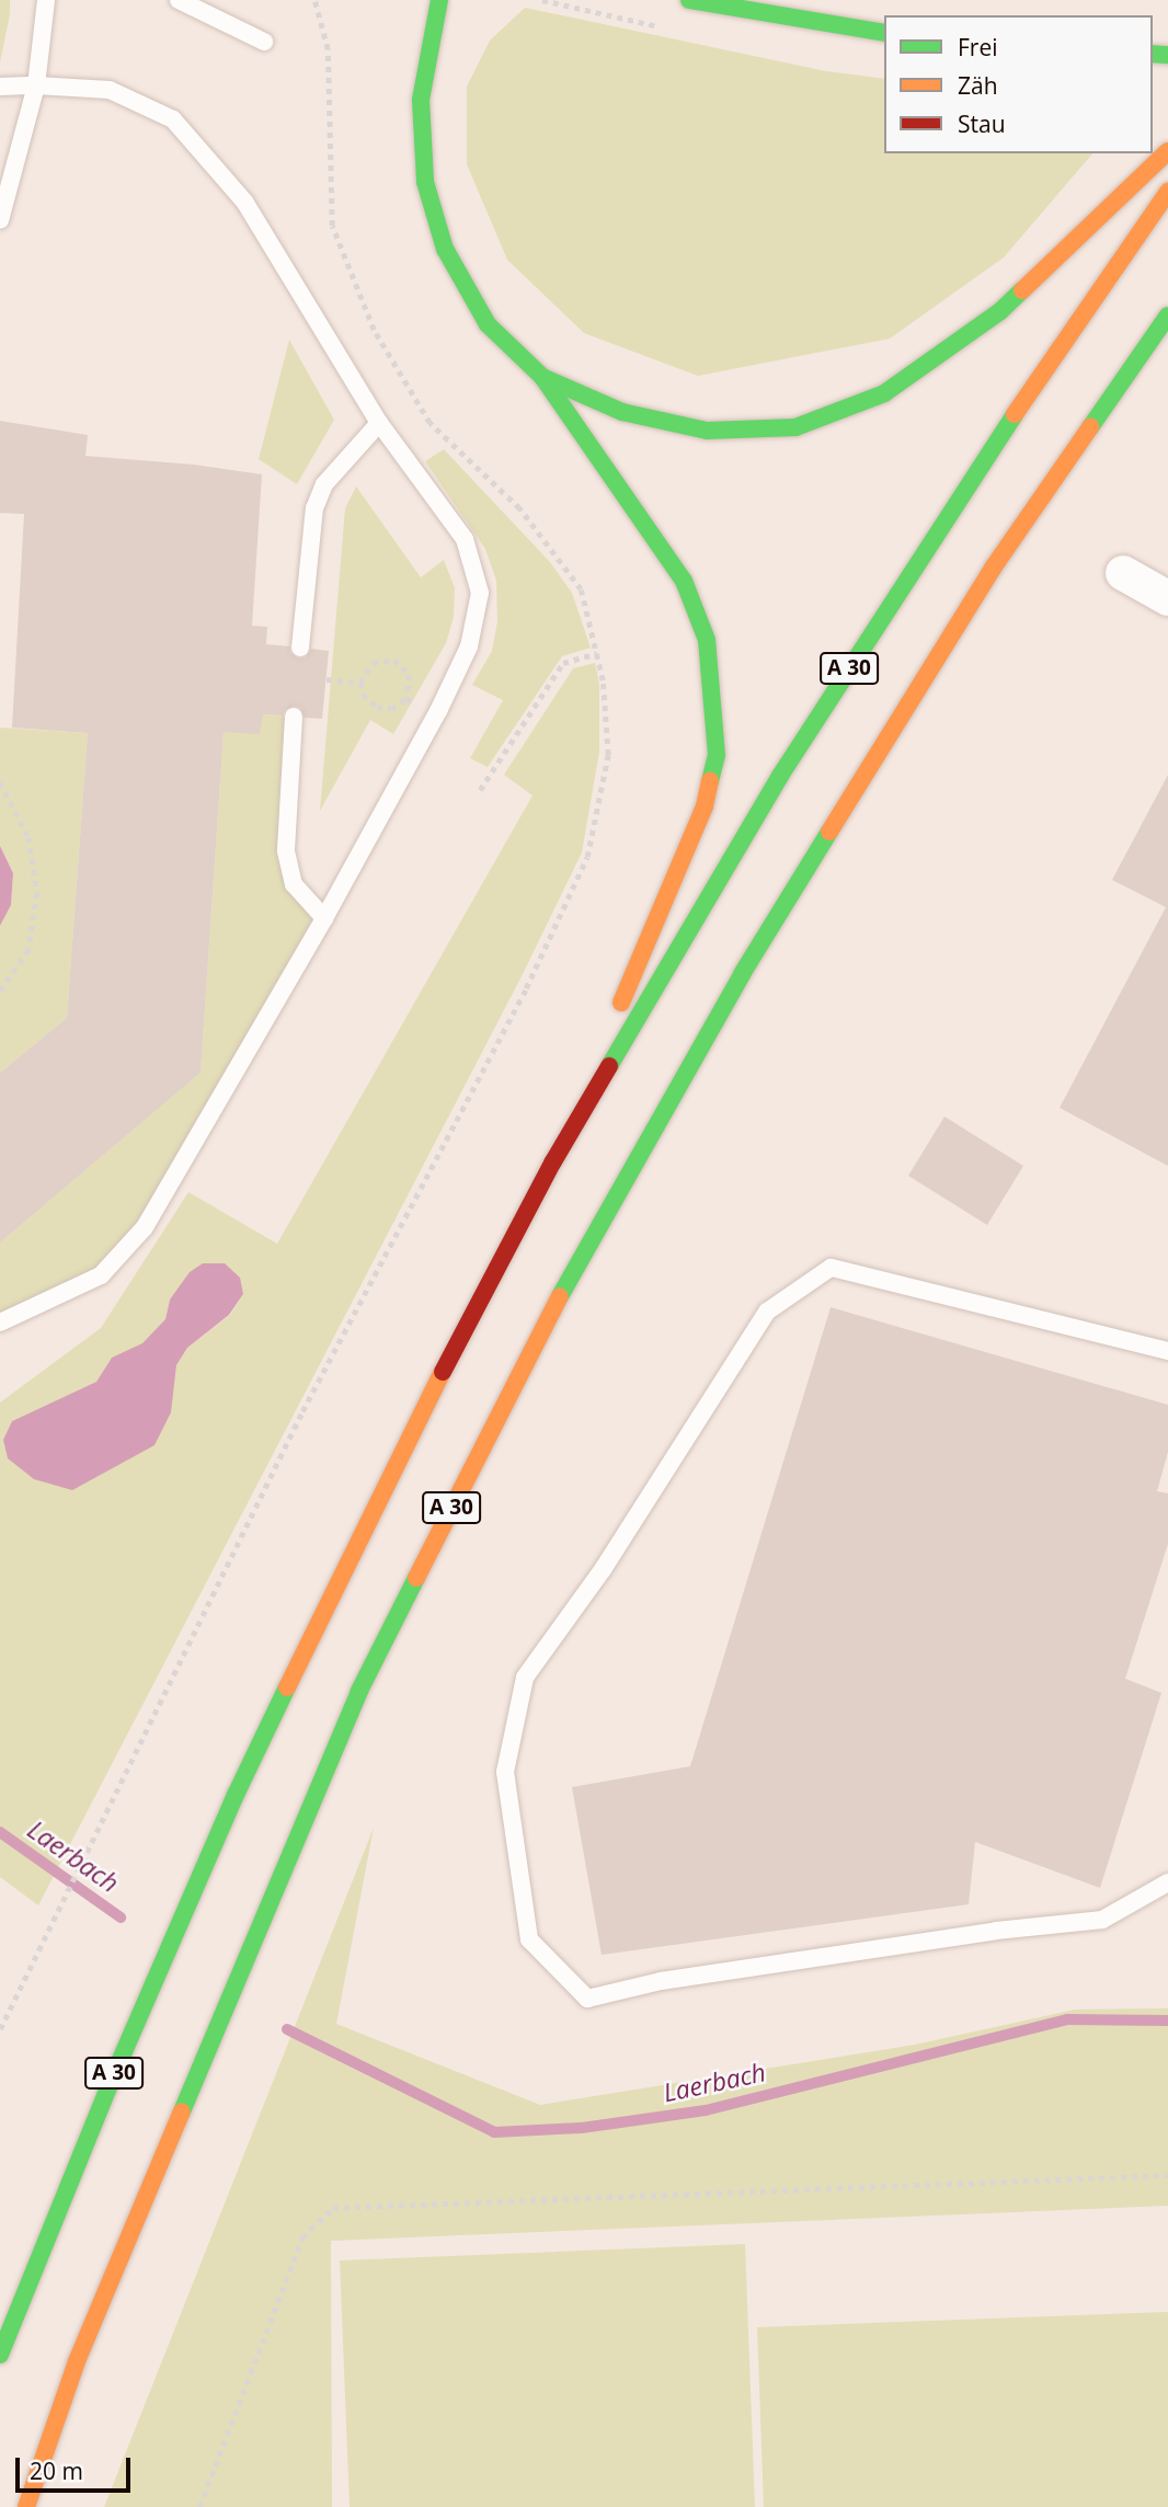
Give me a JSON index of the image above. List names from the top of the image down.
{
  "streets": {
    "main road": ["A 30"]
  },
  "water": ["Laerbach"],
  "legend": ["Frei", "Zäh", "Stau"],
  "scale_bar": "20 m"
}
